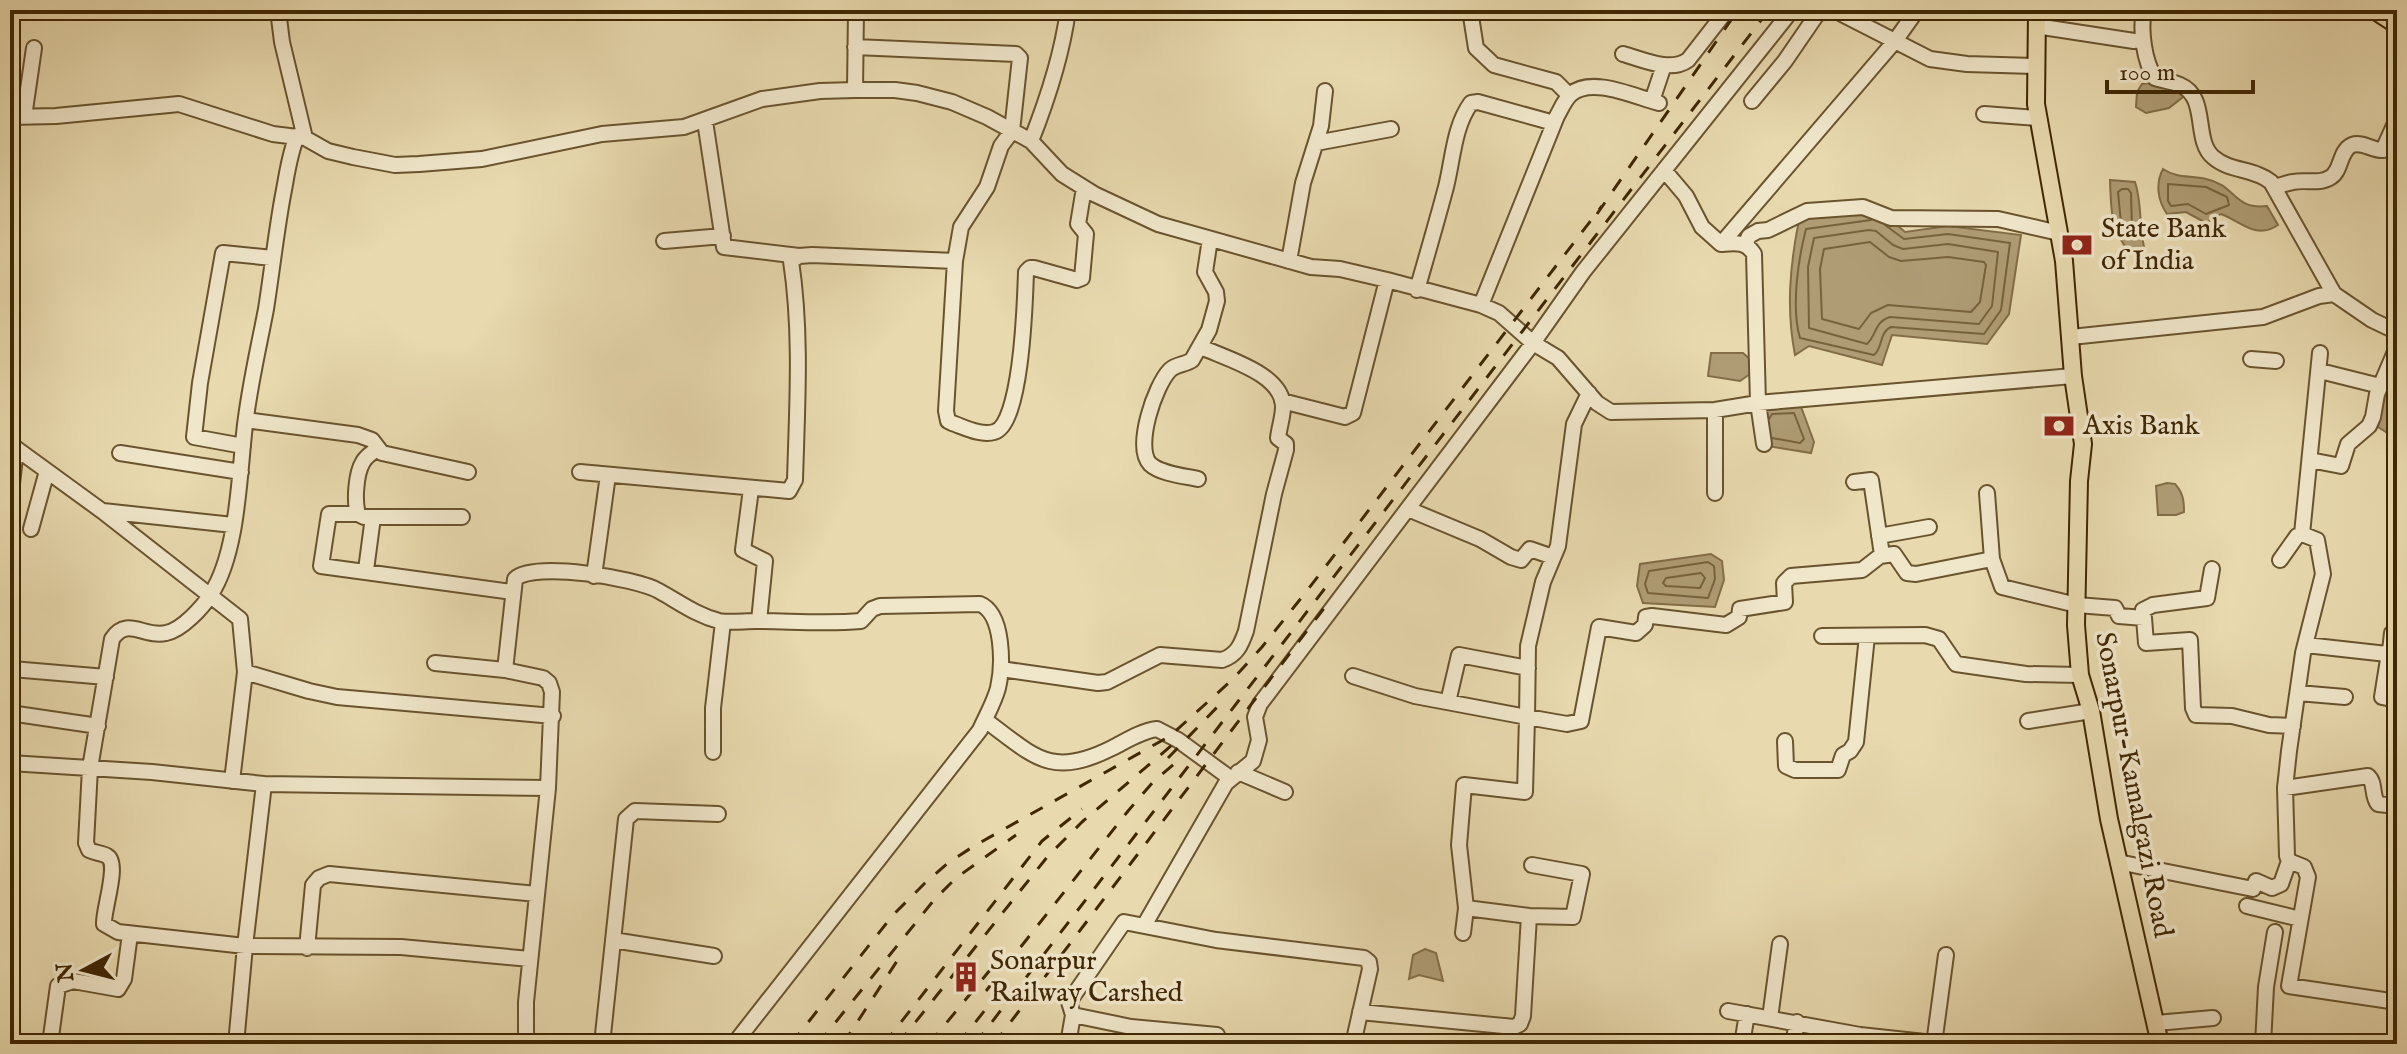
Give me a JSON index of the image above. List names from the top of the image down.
{
  "streets": {
    "main road": ["Sonarpur-Kamalgazi Road"]
  },
  "places": {
    "bank": ["State Bank of India", "Axis Bank"],
    "building": ["Sonarpur Railway Carshed"]
  },
  "scale_bar": "100 m",
  "north": "left"
}
